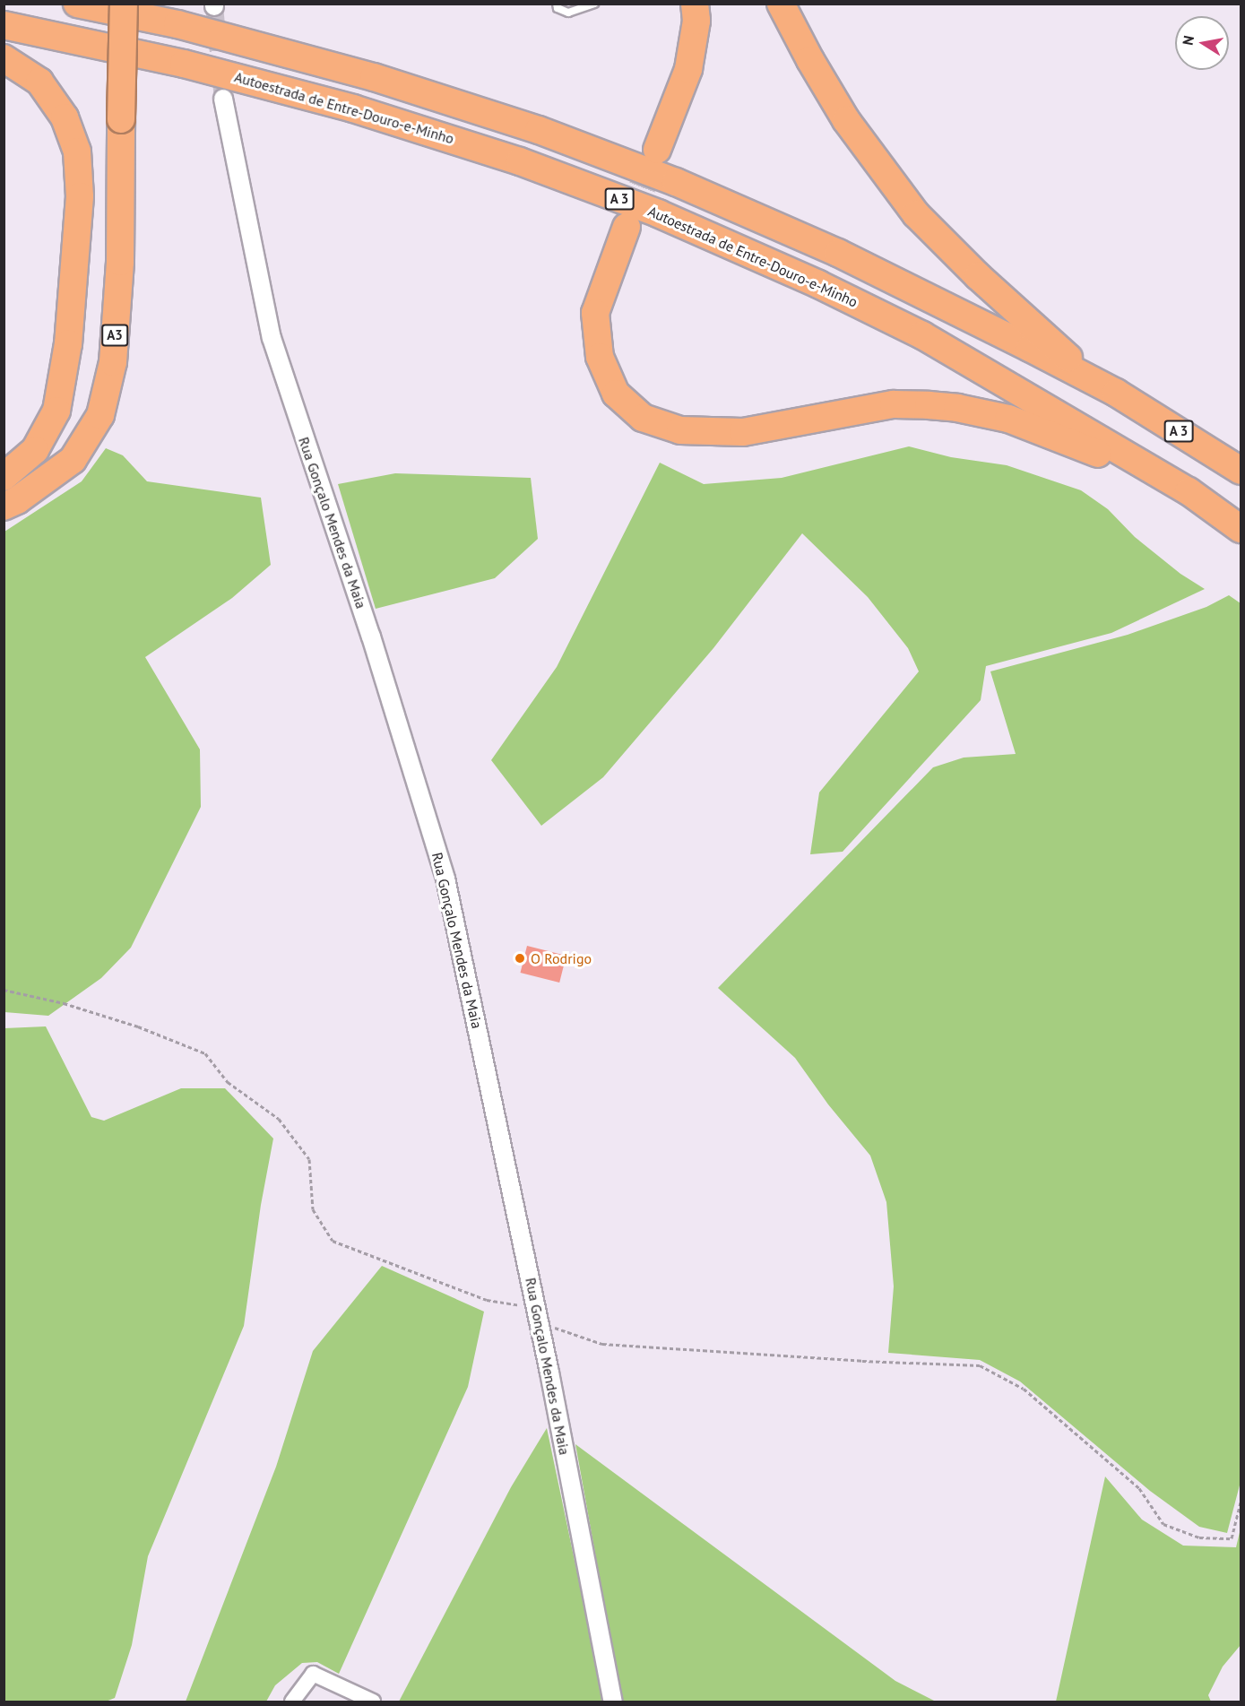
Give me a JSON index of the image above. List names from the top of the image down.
{
  "streets": {
    "highway": ["Autoestrada de Entre-Douro-e-Minho", "A 3", "A3"],
    "street": ["Rua Gonçalo Mendes da Maia"]
  },
  "places": ["O Rodrigo"],
  "north": "left"
}
